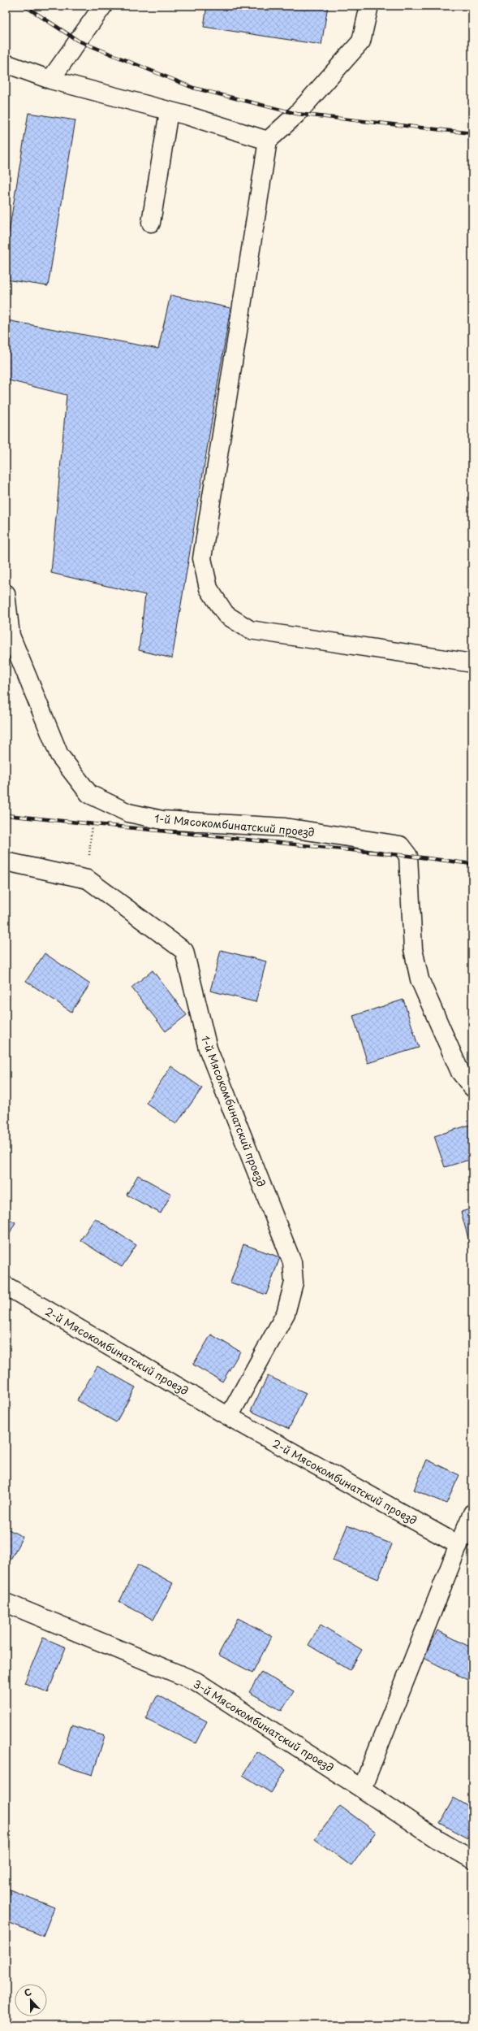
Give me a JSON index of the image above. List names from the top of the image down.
{
  "streets": {
    "street": ["1-й Мясокомбинатский проезд", "2-й Мясокомбинатский проезд", "3-й Мясокомбинатский проезд"]
  },
  "crossings": [
    ["1-й Мясокомбинатский проезд", "2-й Мясокомбинатский проезд"]
  ],
  "north": "top"
}
